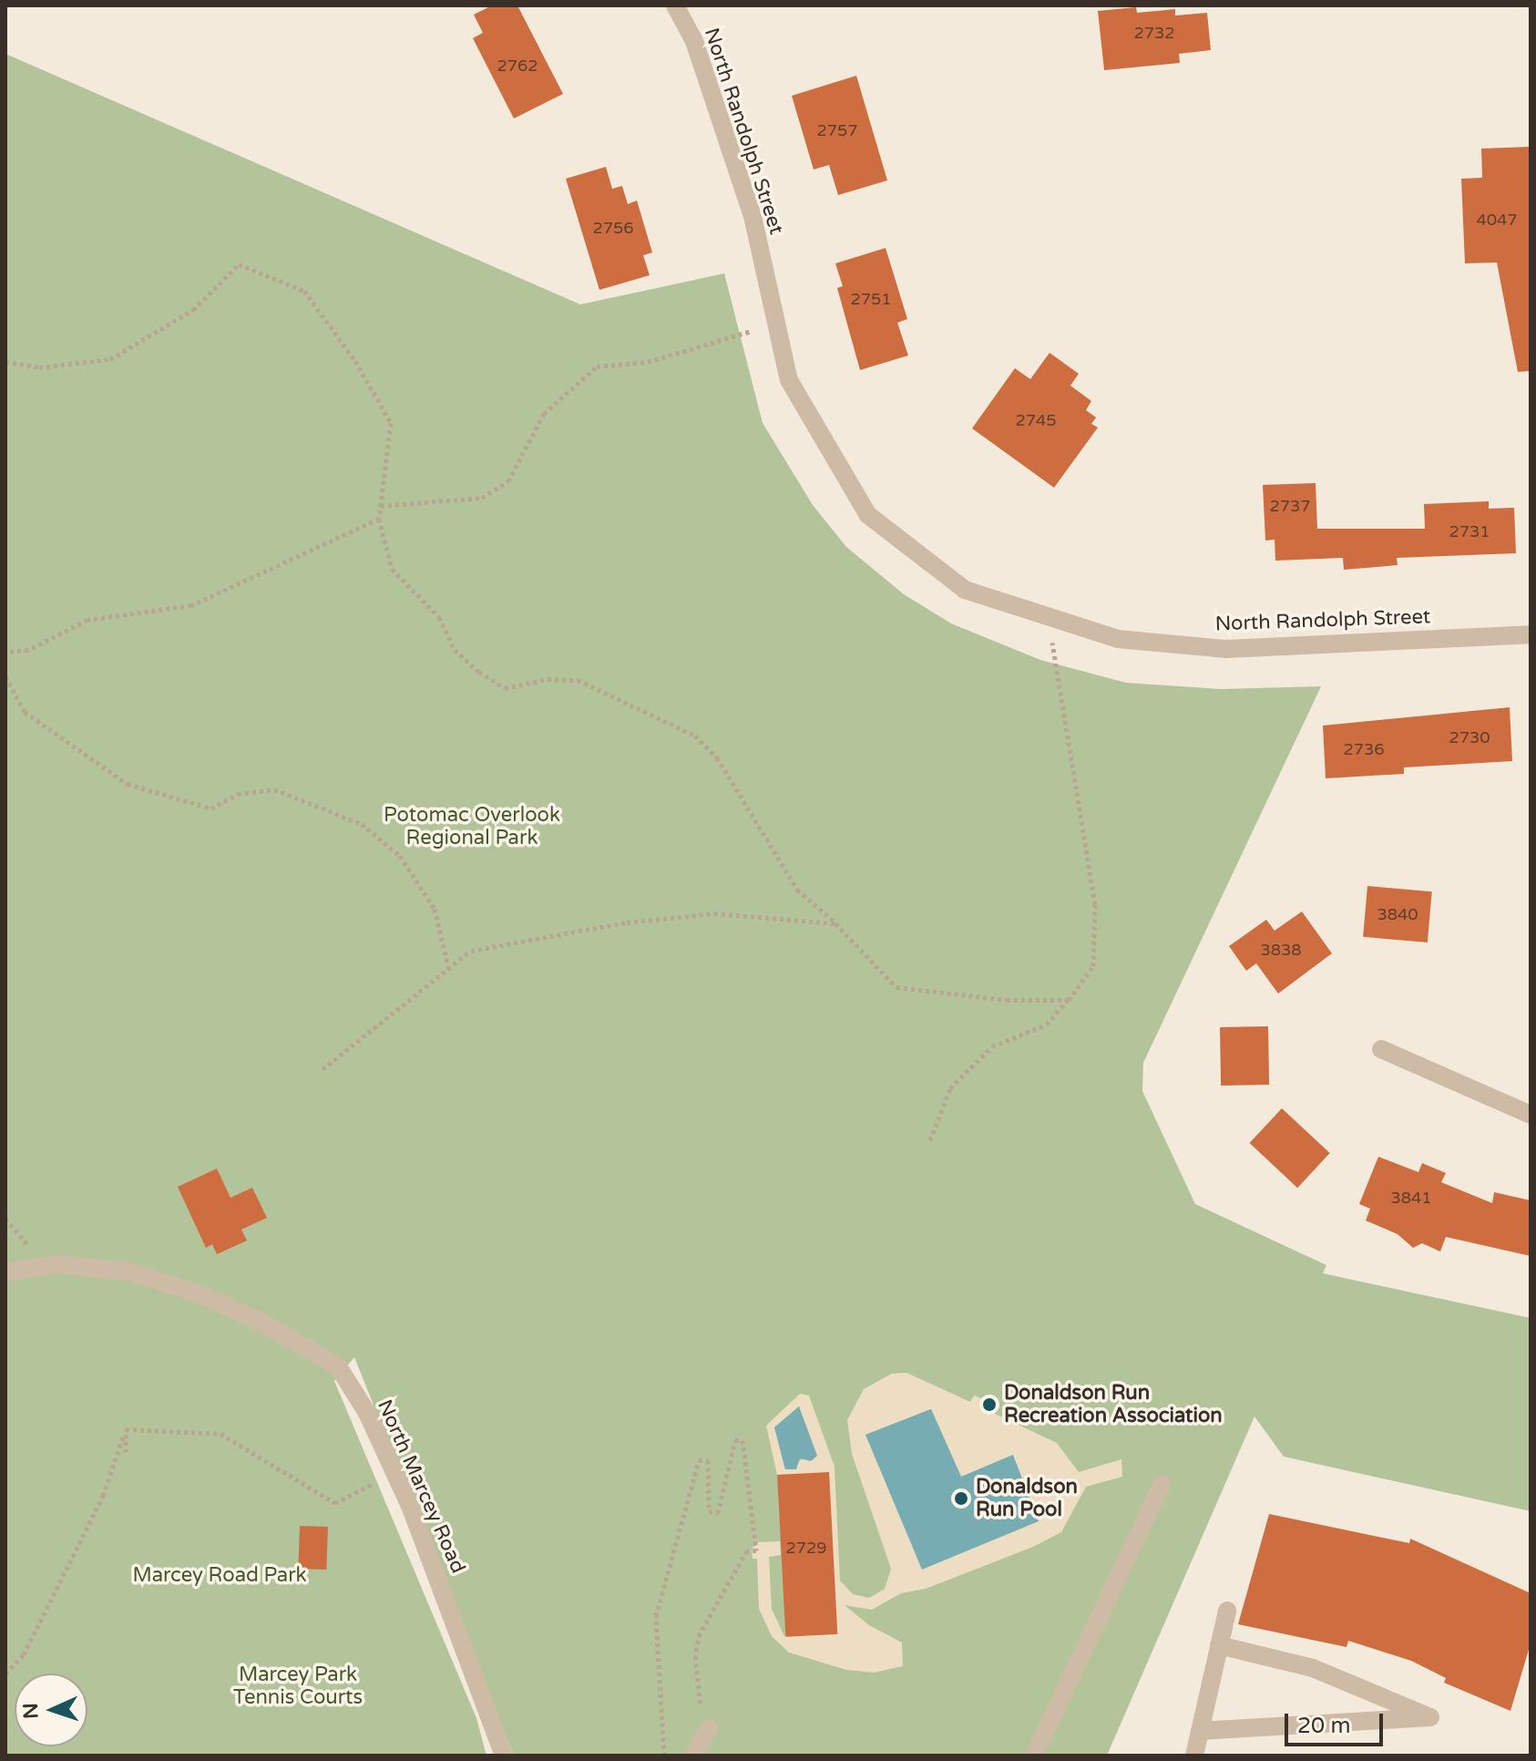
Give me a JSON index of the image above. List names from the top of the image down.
{
  "streets": {
    "street": ["North Randolph Street", "North Marcey Road"]
  },
  "parks": ["Potomac Overlook Regional Park", "Marcey Road Park", "Marcey Park Tennis Courts"],
  "places": ["Donaldson Run Recreation Association", "Donaldson Run Pool"],
  "house_numbers": [
    "2732",
    "2762",
    "2757",
    "4047",
    "2756",
    "2751",
    "2745",
    "2737",
    "2731",
    "2730",
    "2736",
    "3840",
    "3838",
    "3841",
    "2729"
  ],
  "scale_bar": "20 m",
  "north": "left"
}
